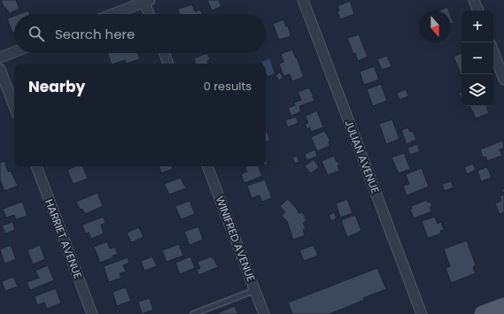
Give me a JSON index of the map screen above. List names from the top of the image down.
{
  "streets": {
    "street": ["JULIAN AVENUE", "HARRIET AVENUE", "WINIFRED AVENUE"]
  },
  "north": "bottom",
  "page": {
    "map_buttons": ["+", "−"],
    "search": "Search here",
    "heading": ["Nearby", "0 results"]
  }
}
